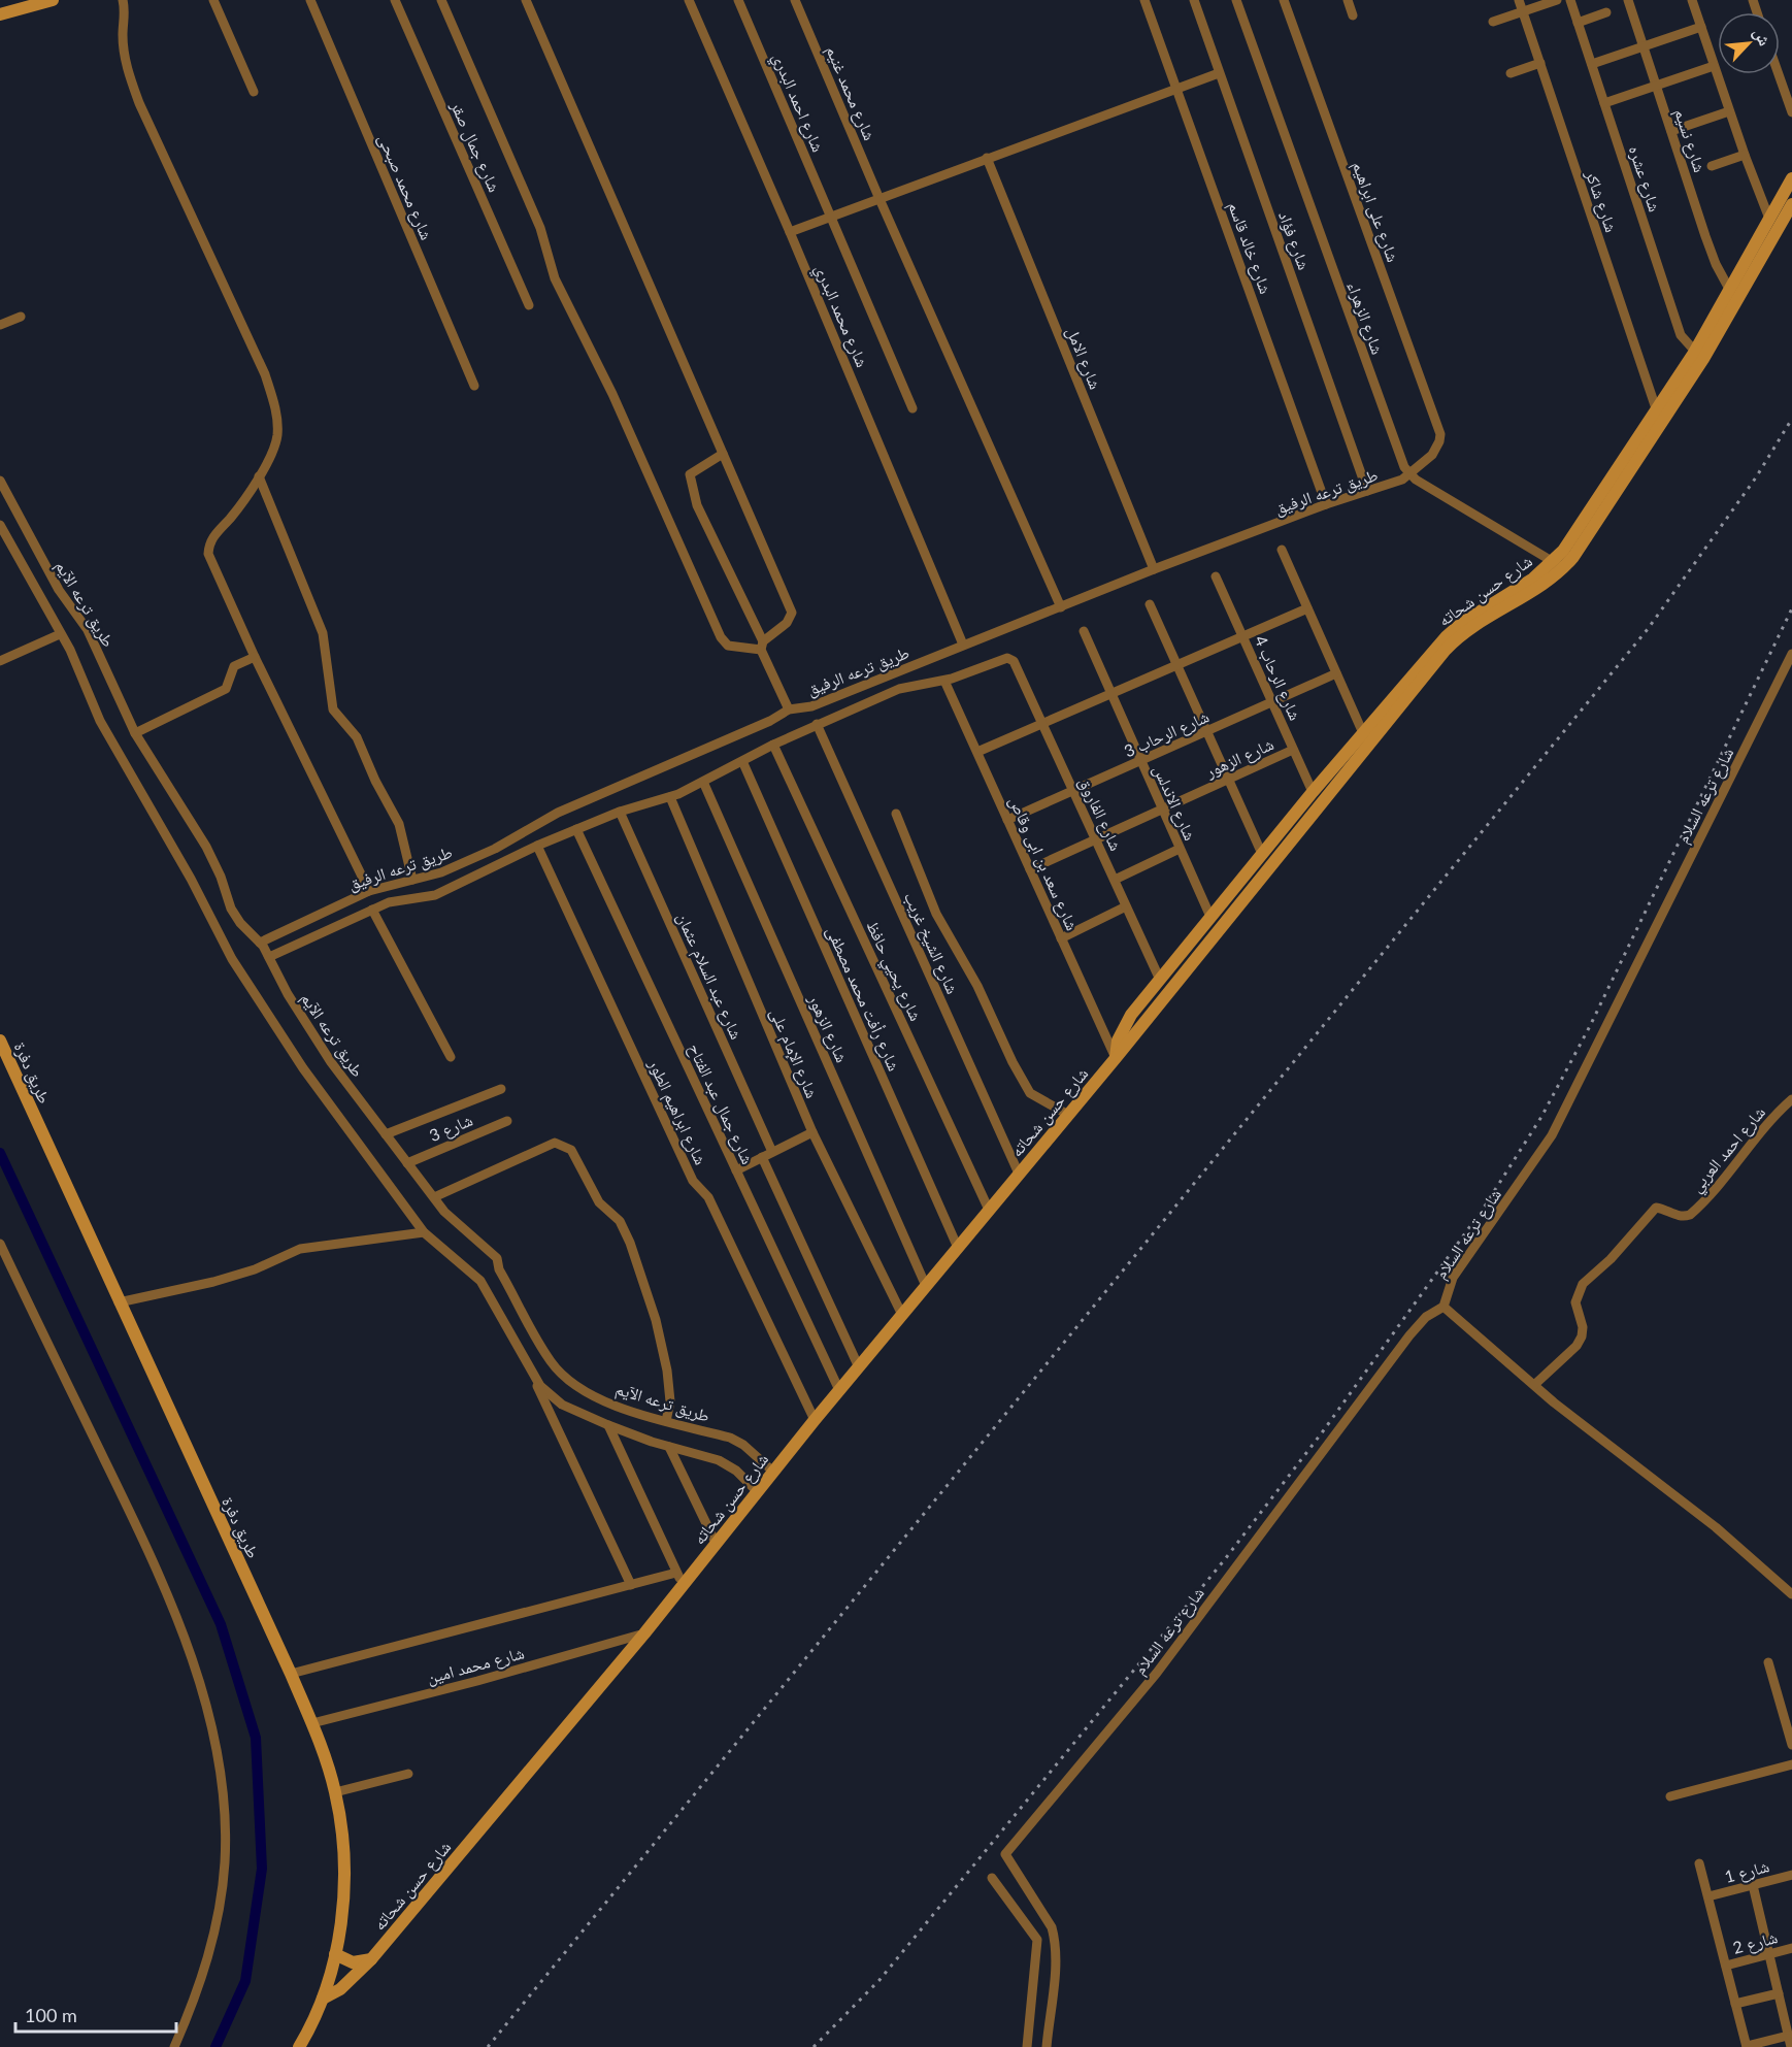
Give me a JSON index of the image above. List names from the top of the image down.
{
  "streets": {
    "main road": ["شارع حسن شحاته", "طريق دفرة"],
    "street": [
      "شارع محمد غنيم",
      "شارع احمد البدري",
      "شارع نسيم",
      "شارع جمال صقر",
      "شارع عشره",
      "شارع محمد صبحى",
      "شارع شاكر",
      "شارع على ابراهيم",
      "شارع فؤاد",
      "شارع خالد قاسم",
      "شارع محمد البدري",
      "شارع الزهراء",
      "شارع الامل",
      "طريق ترعه الرفيق",
      "طريق ترعه الآيم",
      "شارع الرحاب 4",
      "شارع الرحاب 3",
      "شارع الزهور",
      "شارع ترعه السلام",
      "شارع الاندلس",
      "شارع الفاروق",
      "شارع سعد بن ابى وقاص",
      "شارع الشيخ غريب",
      "شارع يحيي حافظ",
      "شارع عبد السلام عثمان",
      "شارع رأفت محمد مصطفى",
      "شارع الإمام على",
      "شارع جمال عبد الفتاح",
      "شارع ابراهيم الطور",
      "شارع 3",
      "شارع احمد العربي",
      "شارع محمد امين",
      "شارع 1",
      "شارع 2"
    ]
  },
  "crossings": [
    ["شارع محمد غنيم", "طريق ترعه الرفيق"],
    ["شارع نسيم", "شارع حسن شحاته"],
    ["شارع عشره", "شارع حسن شحاته"],
    ["شارع شاكر", "شارع حسن شحاته"],
    ["شارع على ابراهيم", "شارع الزهراء"],
    ["شارع على ابراهيم", "طريق ترعه الرفيق"],
    ["شارع فؤاد", "طريق ترعه الرفيق"],
    ["شارع خالد قاسم", "طريق ترعه الرفيق"],
    ["شارع محمد البدري", "طريق ترعه الرفيق"],
    ["شارع الزهراء", "طريق ترعه الرفيق"],
    ["شارع الامل", "طريق ترعه الرفيق"],
    ["طريق ترعه الرفيق", "طريق ترعه الآيم"],
    ["طريق ترعه الرفيق", "شارع الزهور"],
    ["طريق ترعه الرفيق", "شارع الفاروق"],
    ["طريق ترعه الرفيق", "شارع سعد بن ابى وقاص"],
    ["طريق ترعه الرفيق", "شارع الشيخ غريب"],
    ["طريق ترعه الرفيق", "شارع يحيي حافظ"],
    ["طريق ترعه الرفيق", "شارع عبد السلام عثمان"],
    ["طريق ترعه الرفيق", "شارع رأفت محمد مصطفى"],
    ["طريق ترعه الرفيق", "شارع الإمام على"],
    ["طريق ترعه الرفيق", "شارع جمال عبد الفتاح"],
    ["طريق ترعه الرفيق", "شارع ابراهيم الطور"],
    ["شارع حسن شحاته", "طريق ترعه الآيم"],
    ["شارع حسن شحاته", "شارع الرحاب 4"],
    ["شارع حسن شحاته", "شارع الزهور"],
    ["شارع حسن شحاته", "شارع الاندلس"],
    ["شارع حسن شحاته", "شارع الفاروق"],
    ["شارع حسن شحاته", "شارع سعد بن ابى وقاص"],
    ["شارع حسن شحاته", "شارع الشيخ غريب"],
    ["شارع حسن شحاته", "شارع يحيي حافظ"],
    ["شارع حسن شحاته", "شارع رأفت محمد مصطفى"],
    ["شارع حسن شحاته", "شارع الإمام على"],
    ["شارع حسن شحاته", "طريق دفرة"],
    ["شارع حسن شحاته", "شارع جمال عبد الفتاح"],
    ["شارع حسن شحاته", "شارع ابراهيم الطور"],
    ["شارع حسن شحاته", "شارع محمد امين"],
    ["طريق ترعه الآيم", "شارع 3"],
    ["شارع الرحاب 4", "شارع الرحاب 3"],
    ["شارع الرحاب 4", "شارع الزهور"],
    ["شارع الرحاب 3", "شارع الاندلس"],
    ["شارع الرحاب 3", "شارع الفاروق"],
    ["شارع الرحاب 3", "شارع سعد بن ابى وقاص"],
    ["شارع الزهور", "شارع الاندلس"],
    ["شارع الزهور", "شارع الفاروق"],
    ["شارع الزهور", "شارع سعد بن ابى وقاص"],
    ["طريق دفرة", "شارع محمد امين"]
  ],
  "scale_bar": "100 m",
  "north": "top right"
}
